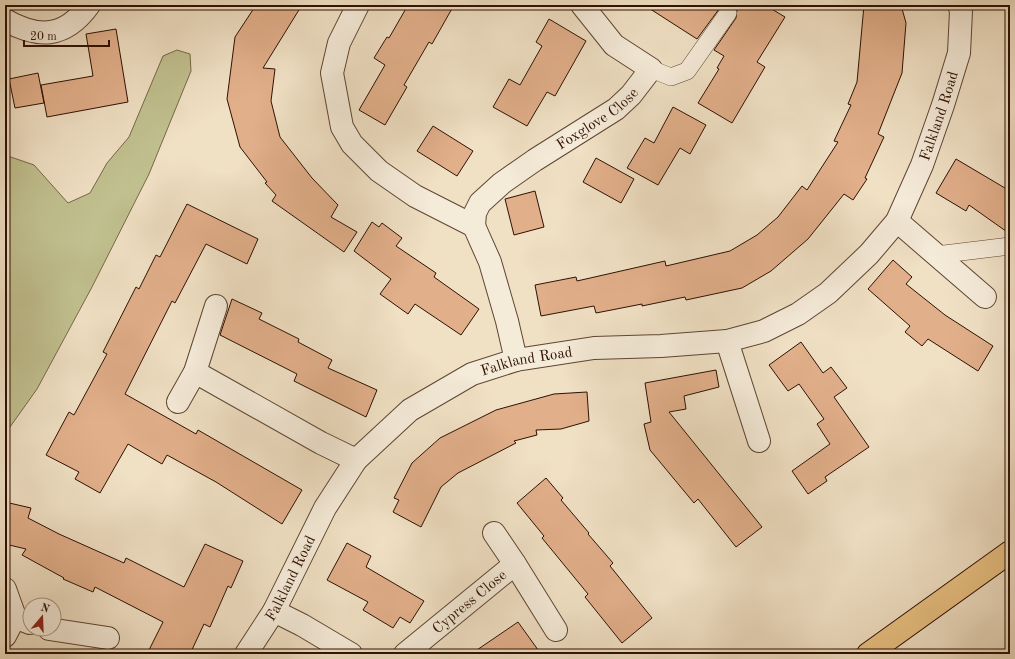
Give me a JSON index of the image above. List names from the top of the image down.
{
  "streets": {
    "street": ["Falkland Road", "Foxglove Close", "Cypress Close"]
  },
  "scale_bar": "20 m",
  "north": "top"
}
